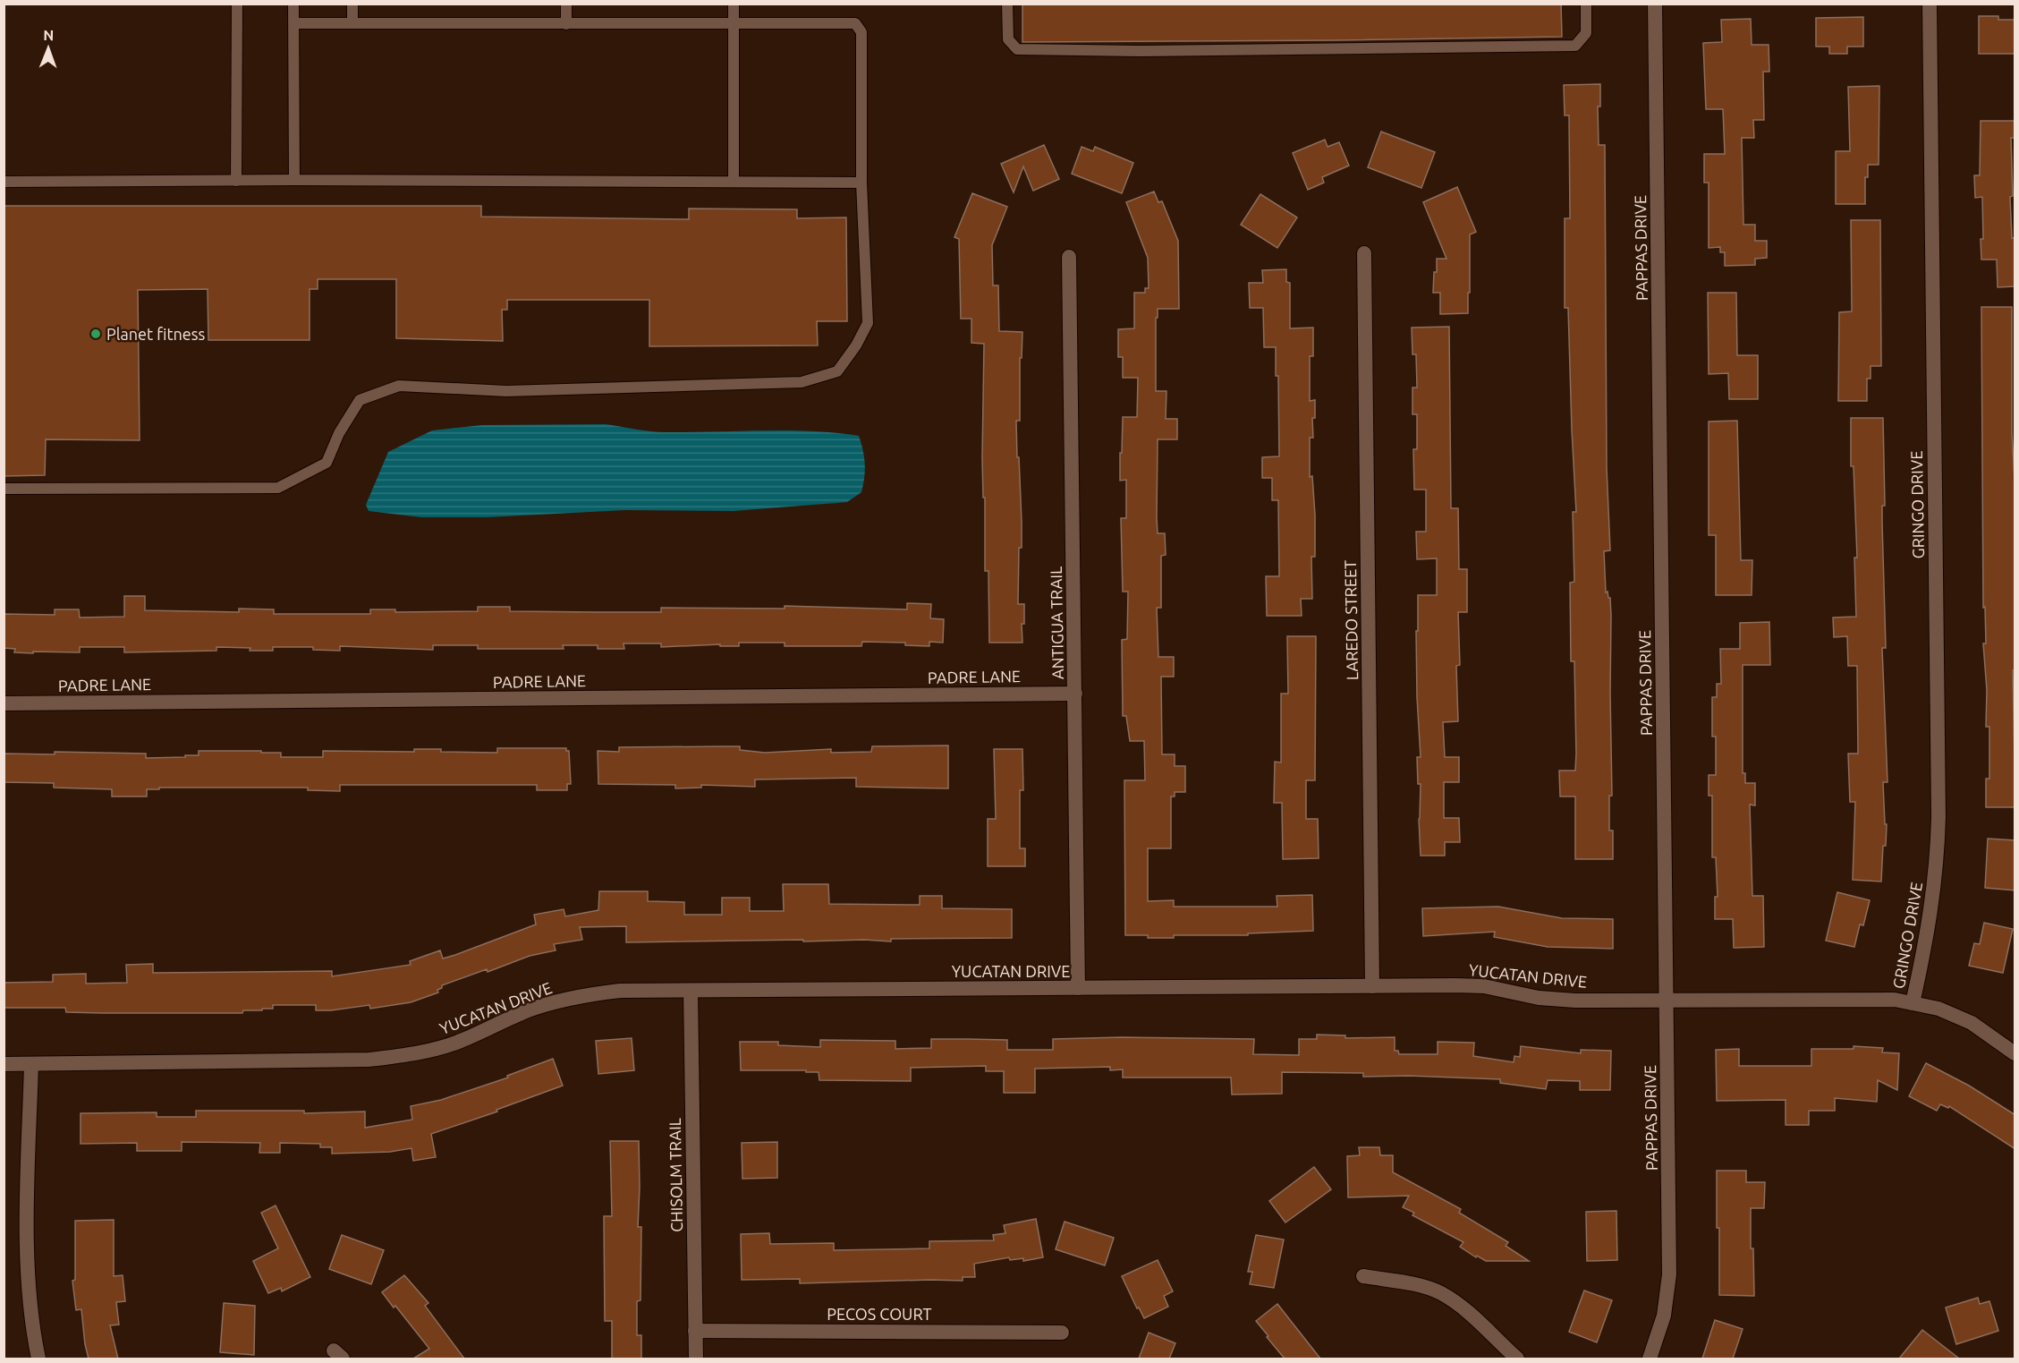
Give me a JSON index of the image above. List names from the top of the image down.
{
  "streets": {
    "street": [
      "PAPPAS DRIVE",
      "GRINGO DRIVE",
      "LAREDO STREET",
      "ANTIGUA TRAIL",
      "PADRE LANE",
      "YUCATAN DRIVE",
      "CHISOLM TRAIL",
      "PECOS COURT"
    ]
  },
  "crossings": [
    ["PAPPAS DRIVE", "YUCATAN DRIVE"],
    ["GRINGO DRIVE", "YUCATAN DRIVE"],
    ["LAREDO STREET", "YUCATAN DRIVE"],
    ["ANTIGUA TRAIL", "PADRE LANE"],
    ["ANTIGUA TRAIL", "YUCATAN DRIVE"],
    ["YUCATAN DRIVE", "CHISOLM TRAIL"],
    ["CHISOLM TRAIL", "PECOS COURT"]
  ],
  "places": ["Planet fitness"],
  "north": "top"
}
